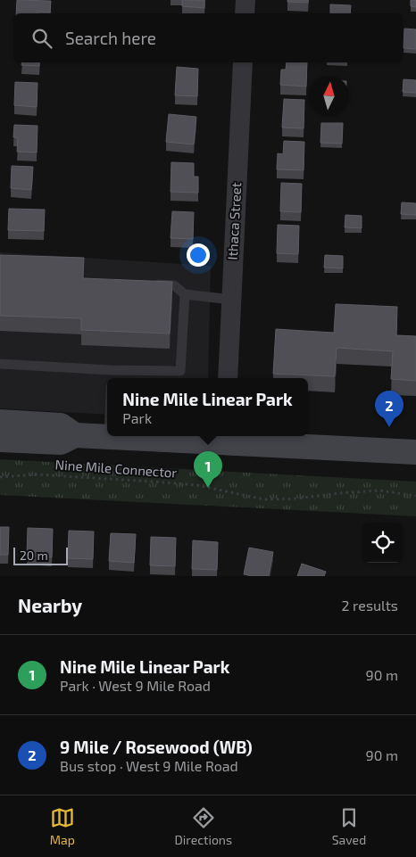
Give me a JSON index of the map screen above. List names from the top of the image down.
{
  "streets": {
    "street": ["Ithaca Street"],
    "path": ["Nine Mile Connector"]
  },
  "scale_bar": "20 m",
  "north": "top",
  "page": {
    "search": "Search here",
    "popup": ["Nine Mile Linear Park", "Park"],
    "pins": ["2", "1"],
    "scale": "20 m",
    "heading": ["Nearby", "2 results"],
    "list": [
      {
        "mark": "1",
        "name": "Nine Mile Linear Park",
        "note": "Park · West 9 Mile Road",
        "value": "90 m"
      },
      {
        "mark": "2",
        "name": "9 Mile / Rosewood (WB)",
        "note": "Bus stop · West 9 Mile Road",
        "value": "90 m"
      }
    ],
    "nav": ["Map", "Directions", "Saved"]
  }
}
